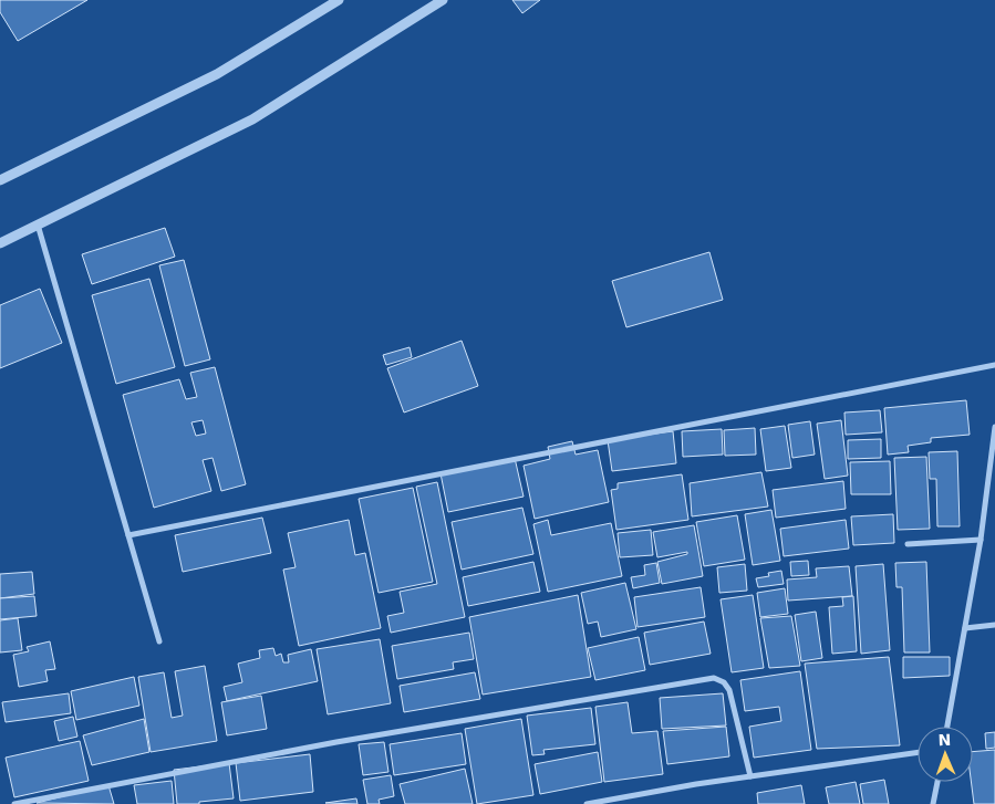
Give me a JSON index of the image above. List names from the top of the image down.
{
  "north": "top"
}
